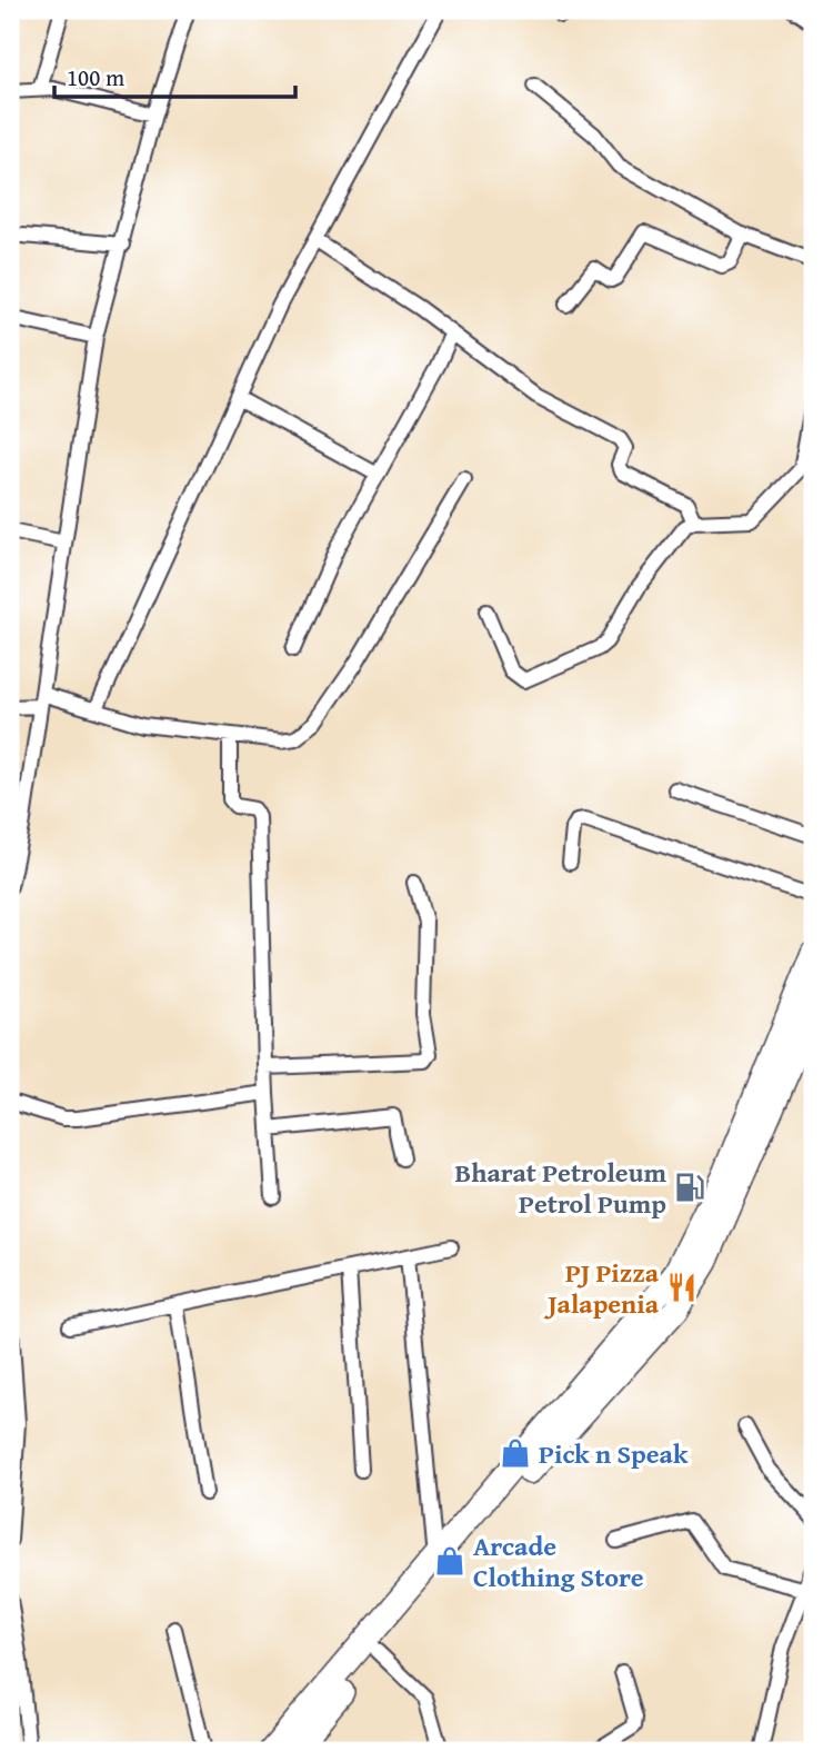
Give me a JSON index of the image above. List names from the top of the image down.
{
  "places": {
    "fuel station": ["Bharat Petroleum Petrol Pump"],
    "restaurant": ["PJ Pizza Jalapenia"],
    "shop": ["Pick n Speak", "Arcade Clothing Store"]
  },
  "scale_bar": "100 m"
}
